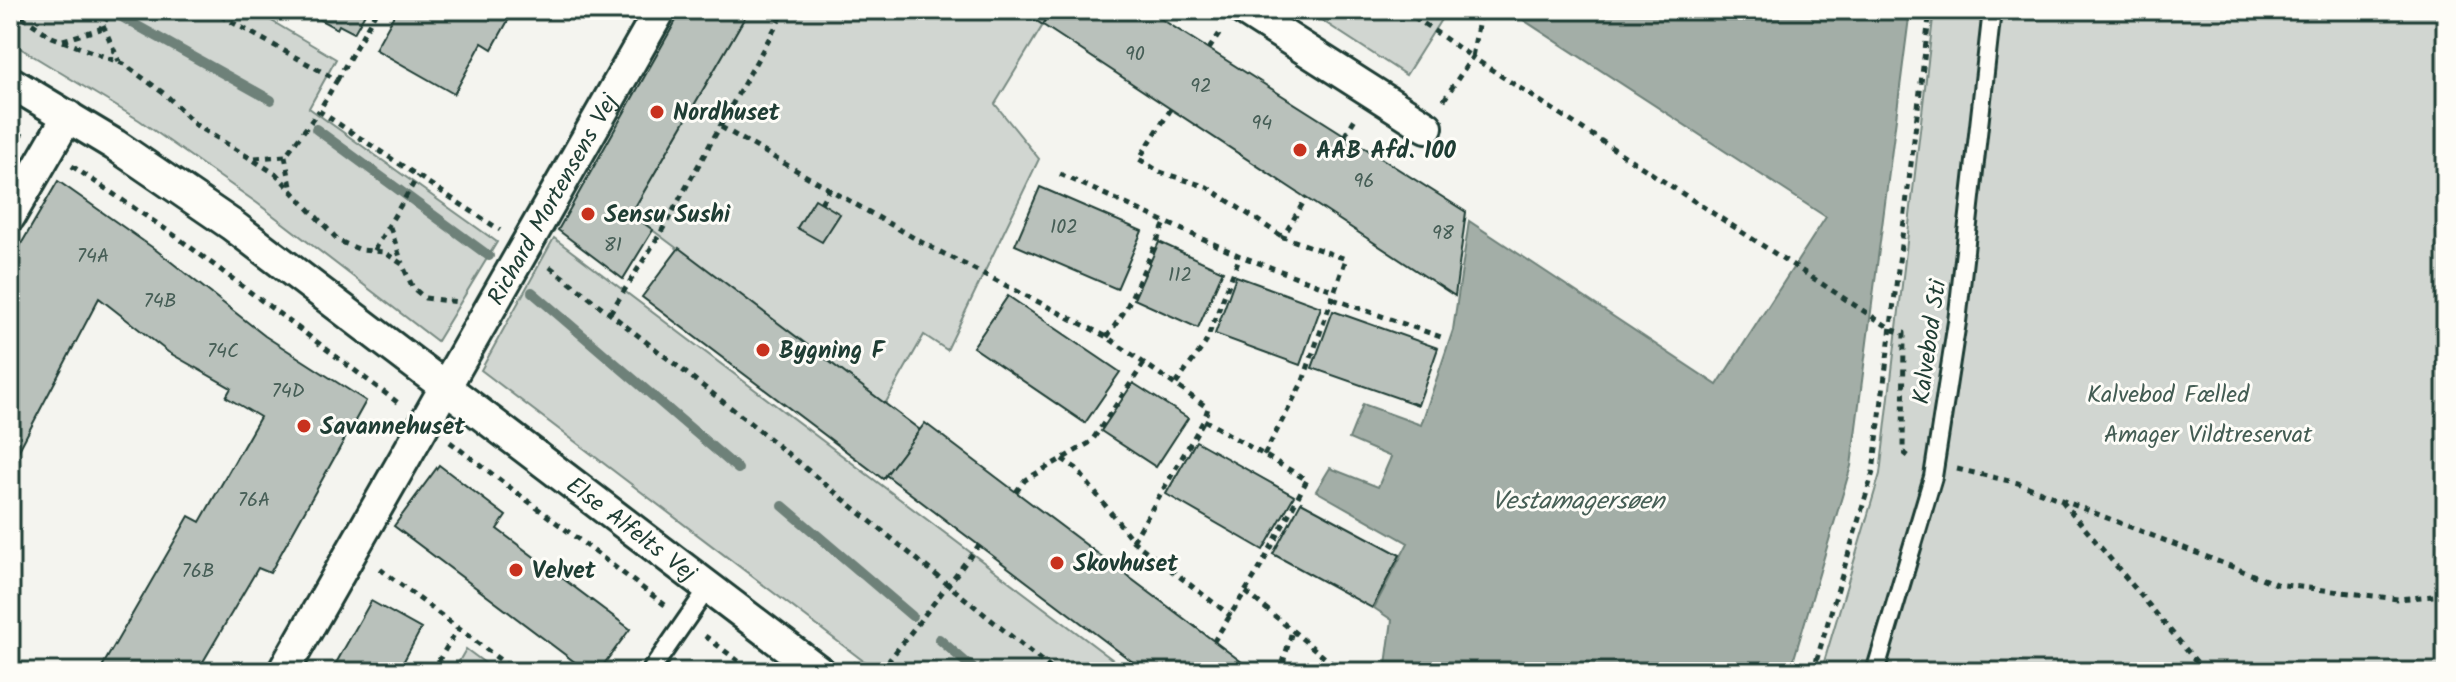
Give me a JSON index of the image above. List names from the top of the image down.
{
  "streets": {
    "street": ["Richard Mortensens Vej", "Else Alfelts Vej"],
    "lane": ["Kalvebod Sti"]
  },
  "crossings": [
    ["Richard Mortensens Vej", "Else Alfelts Vej"]
  ],
  "water": ["Vestamagersøen"],
  "parks": ["Kalvebod Fælled", "Amager Vildtreservat"],
  "places": [
    "Nordhuset",
    "AAB Afd. 100",
    "Sensu Sushi",
    "Bygning F",
    "Savannehuset",
    "Skovhuset",
    "Velvet"
  ],
  "house_numbers": [
    "90",
    "92",
    "94",
    "96",
    "102",
    "98",
    "81",
    "74A",
    "112",
    "74B",
    "74C",
    "74D",
    "76A",
    "76B"
  ]
}
